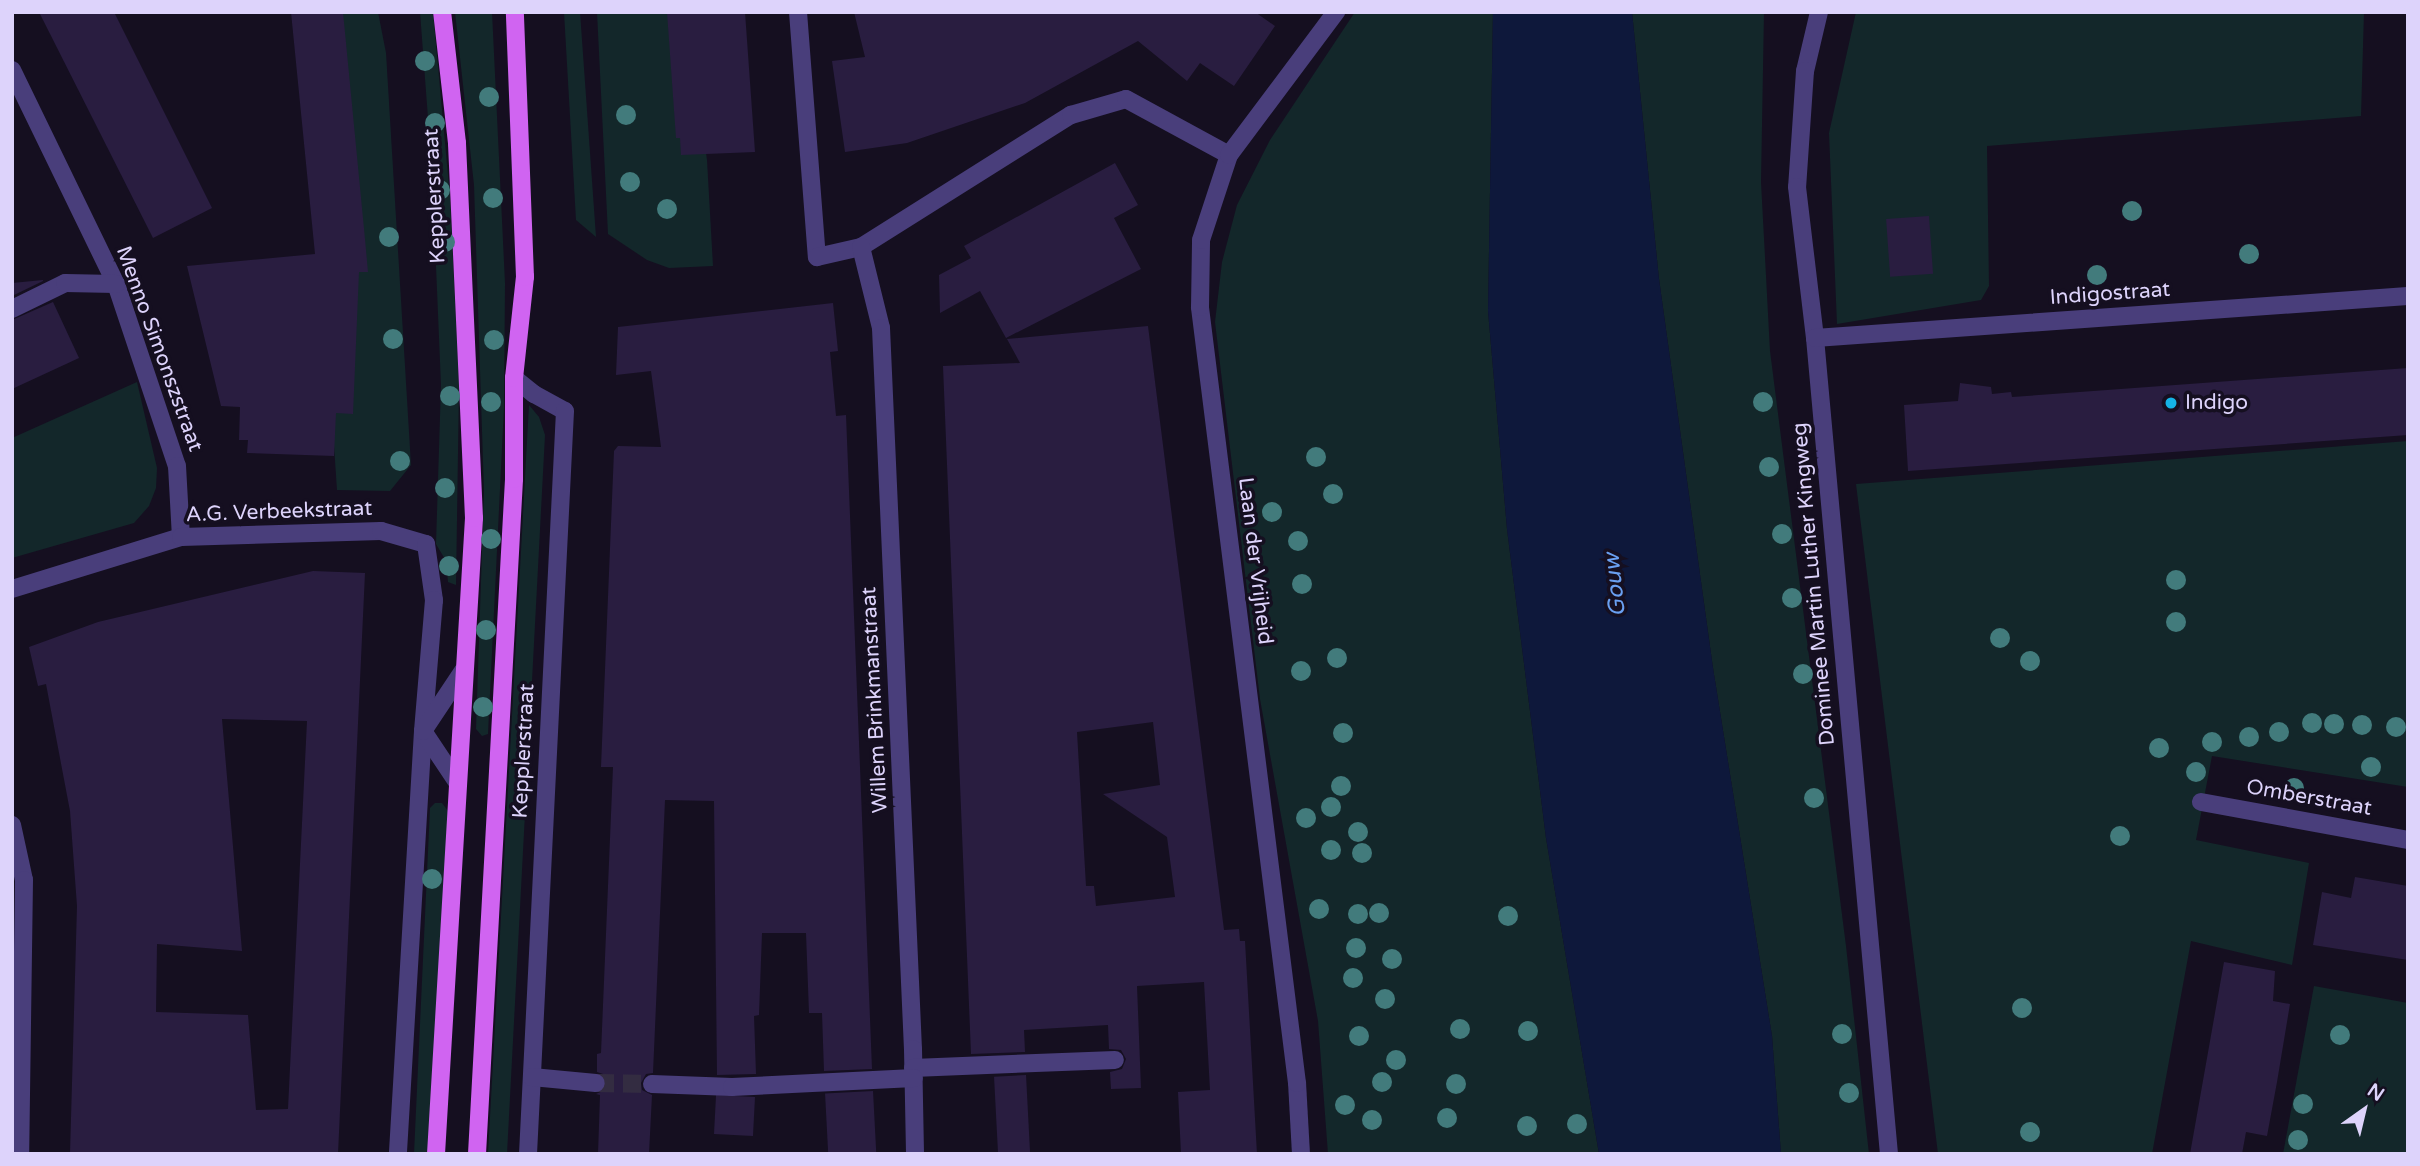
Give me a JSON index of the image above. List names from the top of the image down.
{
  "streets": {
    "main road": ["Kepplerstraat"],
    "street": [
      "Indigostraat",
      "Menno Simonszstraat",
      "A.G. Verbeekstraat",
      "Laan der Vrijheid",
      "Dominee Martin Luther Kingweg",
      "Willem Brinkmanstraat",
      "Omberstraat"
    ]
  },
  "crossings": [
    ["Indigostraat", "Dominee Martin Luther Kingweg"],
    ["Menno Simonszstraat", "A.G. Verbeekstraat"]
  ],
  "water": ["Gouw"],
  "places": ["Indigo"],
  "north": "top right"
}
